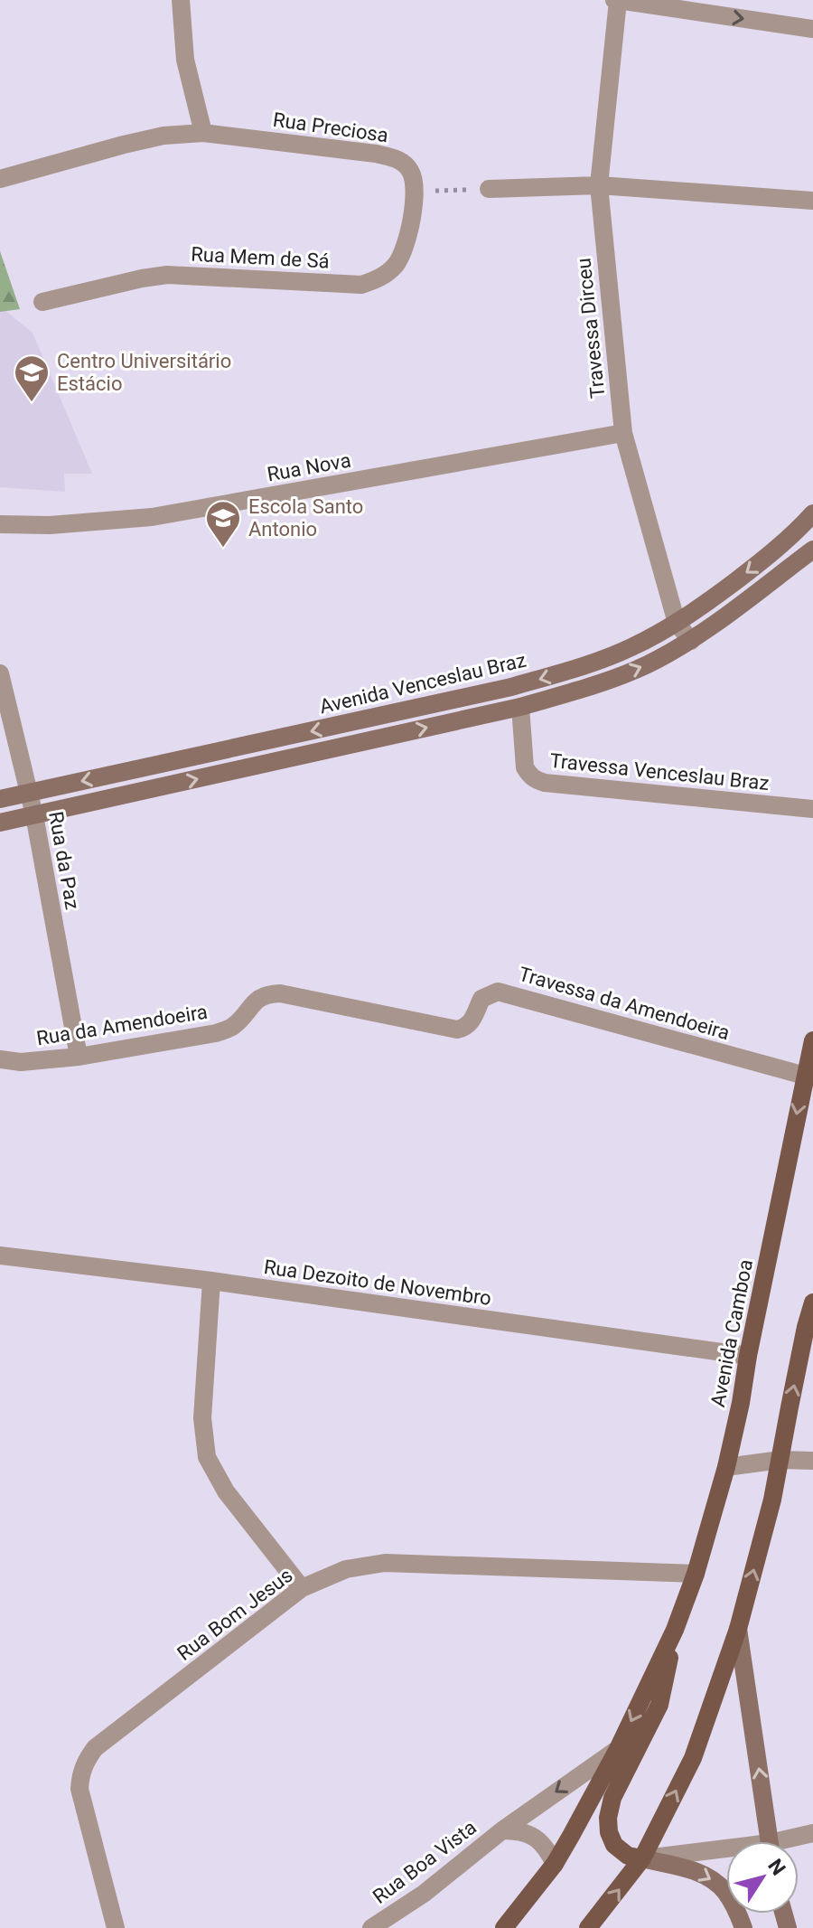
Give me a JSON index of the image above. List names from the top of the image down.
{
  "streets": {
    "main road": ["Avenida Venceslau Braz", "Avenida Camboa"],
    "street": [
      "Rua Preciosa",
      "Rua Mem de Sá",
      "Travessa Dirceu",
      "Rua Nova",
      "Travessa Venceslau Braz",
      "Rua da Paz",
      "Travessa da Amendoeira",
      "Rua da Amendoeira",
      "Rua Dezoito de Novembro",
      "Rua Bom Jesus",
      "Rua Boa Vista"
    ]
  },
  "crossings": [
    ["Rua Preciosa", "Rua Mem de Sá"],
    ["Travessa Dirceu", "Rua Nova"],
    ["Travessa Dirceu", "Avenida Venceslau Braz"],
    ["Avenida Venceslau Braz", "Rua da Paz"],
    ["Rua da Paz", "Rua da Amendoeira"],
    ["Travessa da Amendoeira", "Rua da Amendoeira"],
    ["Travessa da Amendoeira", "Avenida Camboa"],
    ["Rua Dezoito de Novembro", "Avenida Camboa"],
    ["Avenida Camboa", "Rua Bom Jesus"]
  ],
  "one_way": ["Avenida Camboa", "Rua Boa Vista"],
  "places": {
    "school or university": ["Centro Universitário Estácio", "Escola Santo Antonio"]
  },
  "north": "top right"
}
